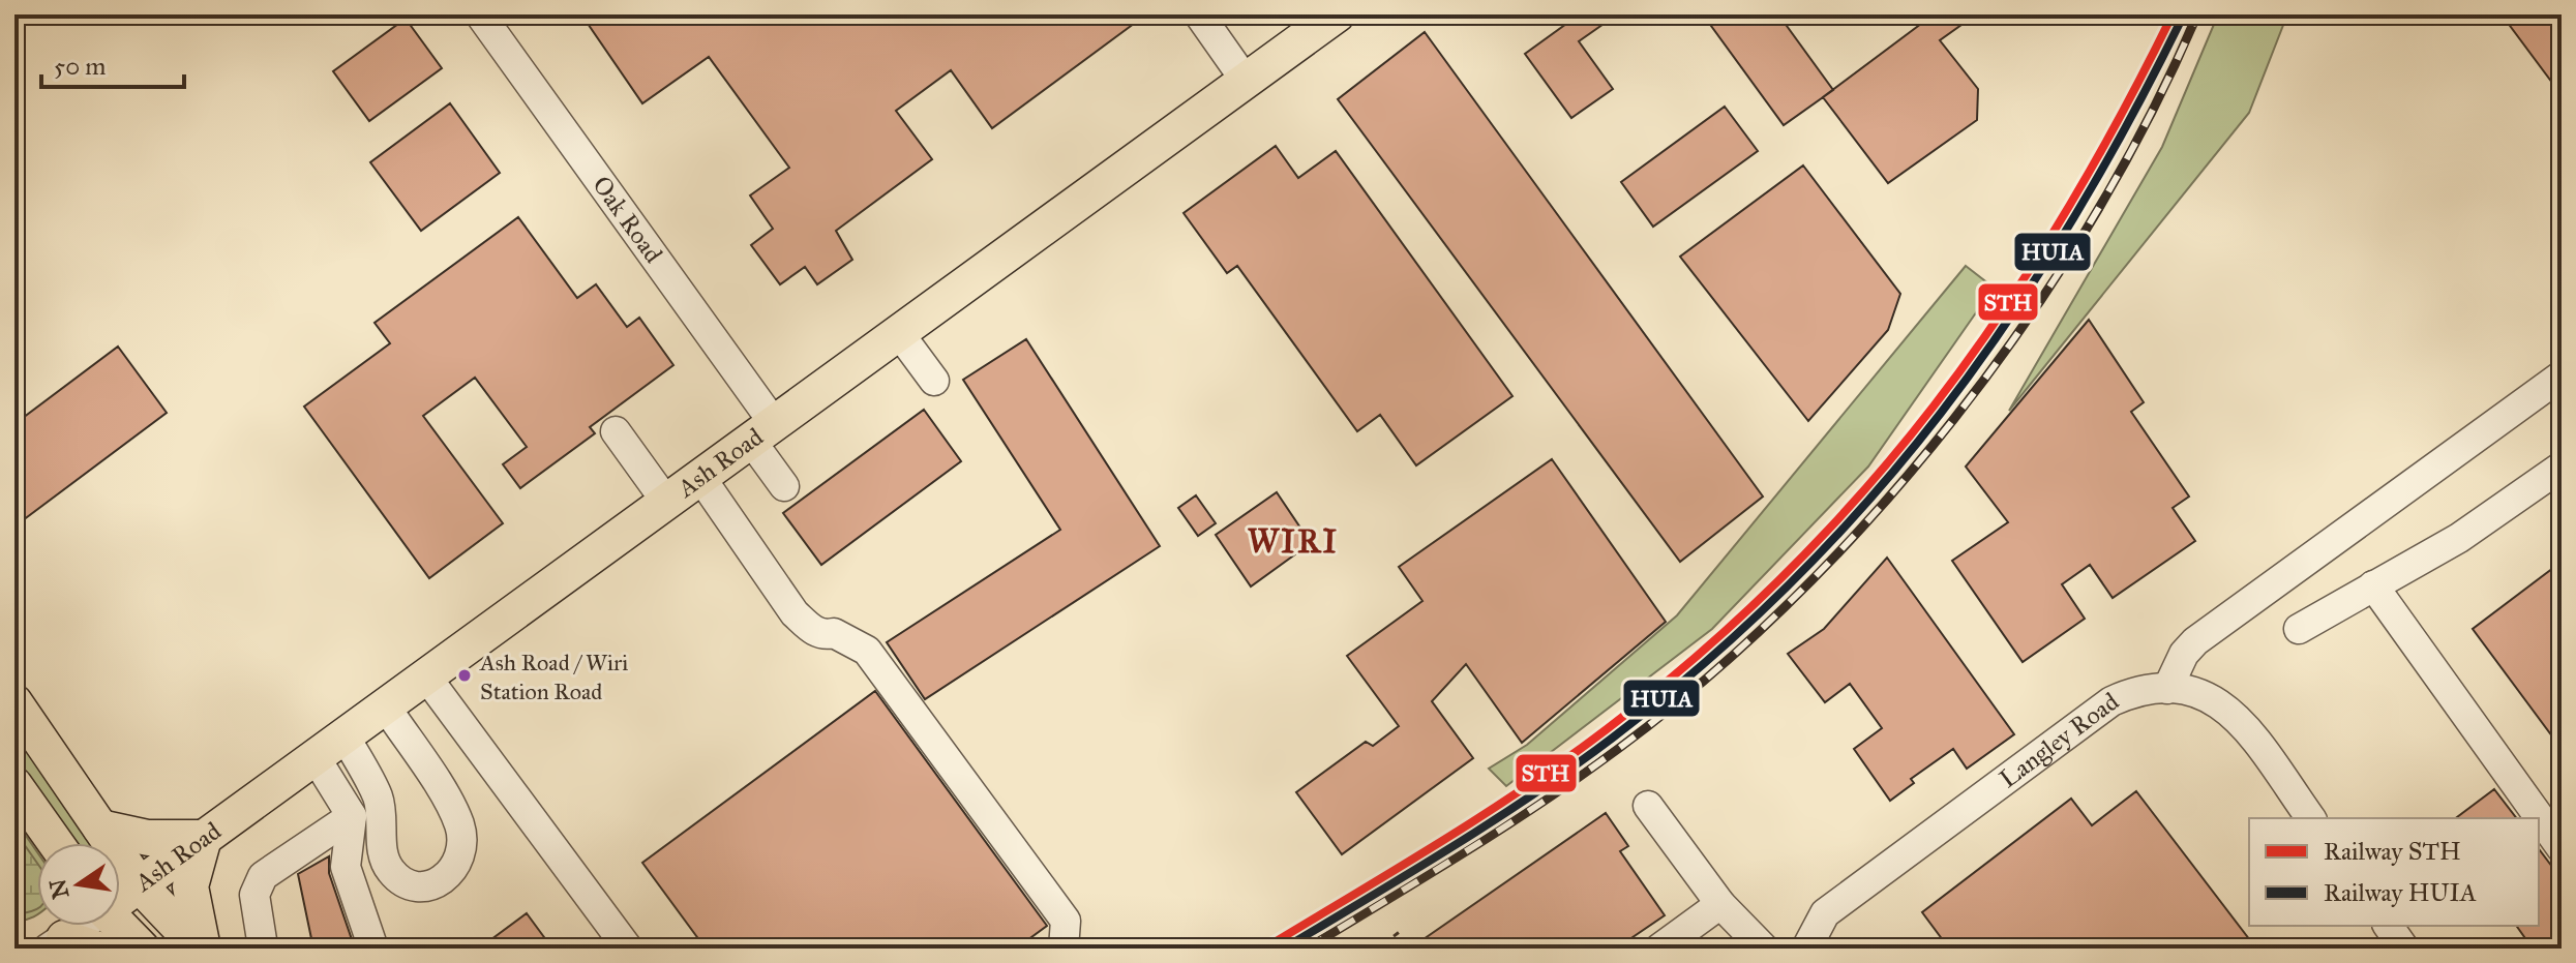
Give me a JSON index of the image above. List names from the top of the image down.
{
  "streets": {
    "main road": ["Ash Road"],
    "street": ["Oak Road", "Langley Road"]
  },
  "crossings": [
    ["Oak Road", "Ash Road"]
  ],
  "districts": ["WIRI"],
  "places": ["Ash Road / Wiri Station Road"],
  "lines": ["rail line STH", "rail line HUIA"],
  "legend": ["Railway STH", "Railway HUIA"],
  "scale_bar": "50 m",
  "north": "left"
}
